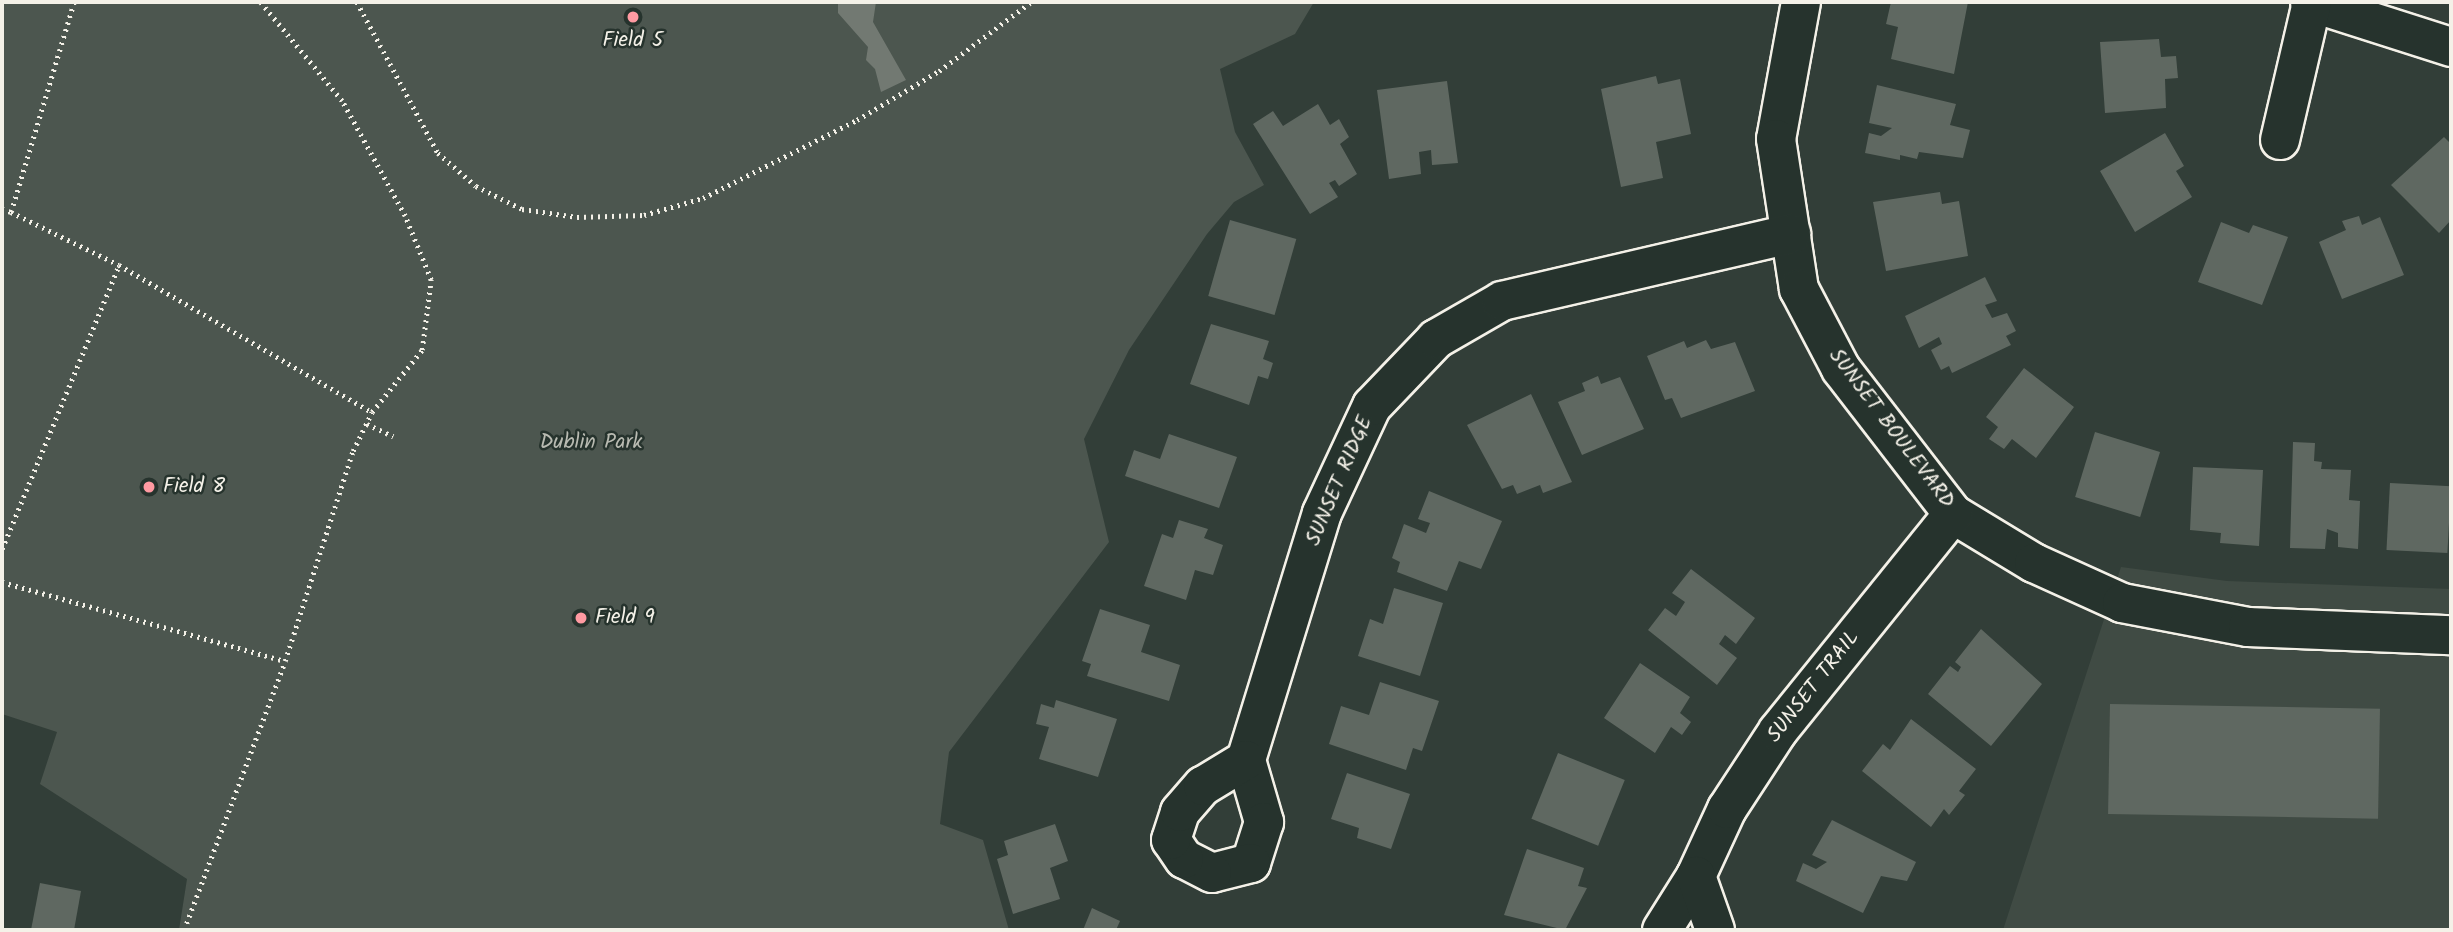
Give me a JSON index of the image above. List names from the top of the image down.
{
  "streets": {
    "street": ["SUNSET BOULEVARD", "SUNSET RIDGE", "SUNSET TRAIL"]
  },
  "crossings": [
    ["SUNSET BOULEVARD", "SUNSET RIDGE"],
    ["SUNSET BOULEVARD", "SUNSET TRAIL"]
  ],
  "parks": ["Dublin Park"],
  "places": ["Field 5", "Field 8", "Field 9"]
}
